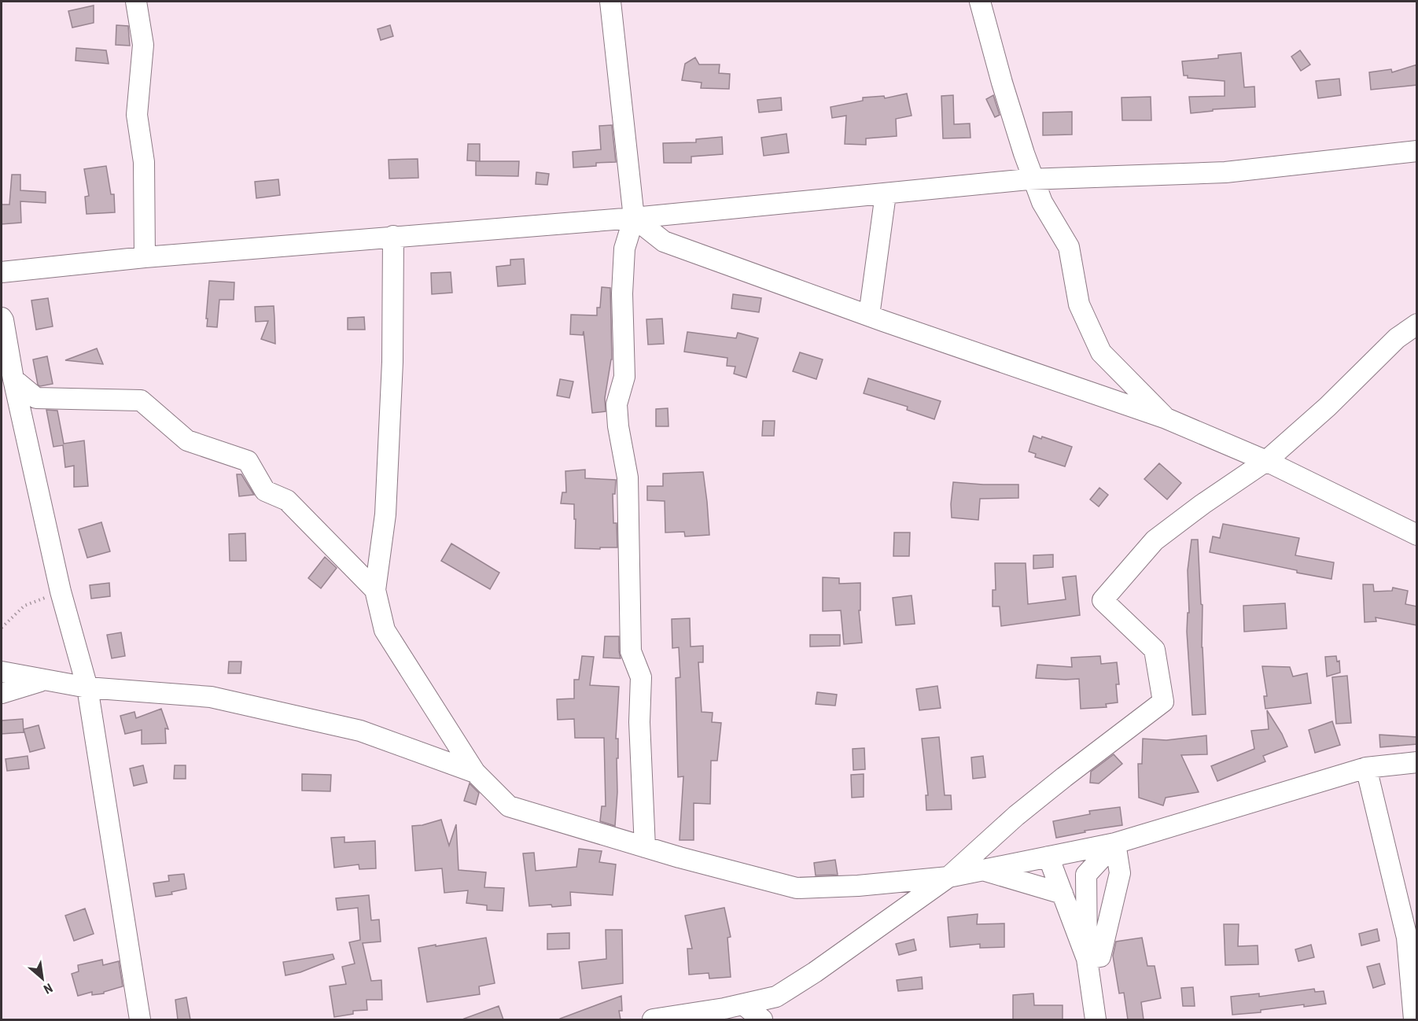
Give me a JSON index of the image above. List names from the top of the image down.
{
  "north": "bottom right"
}
